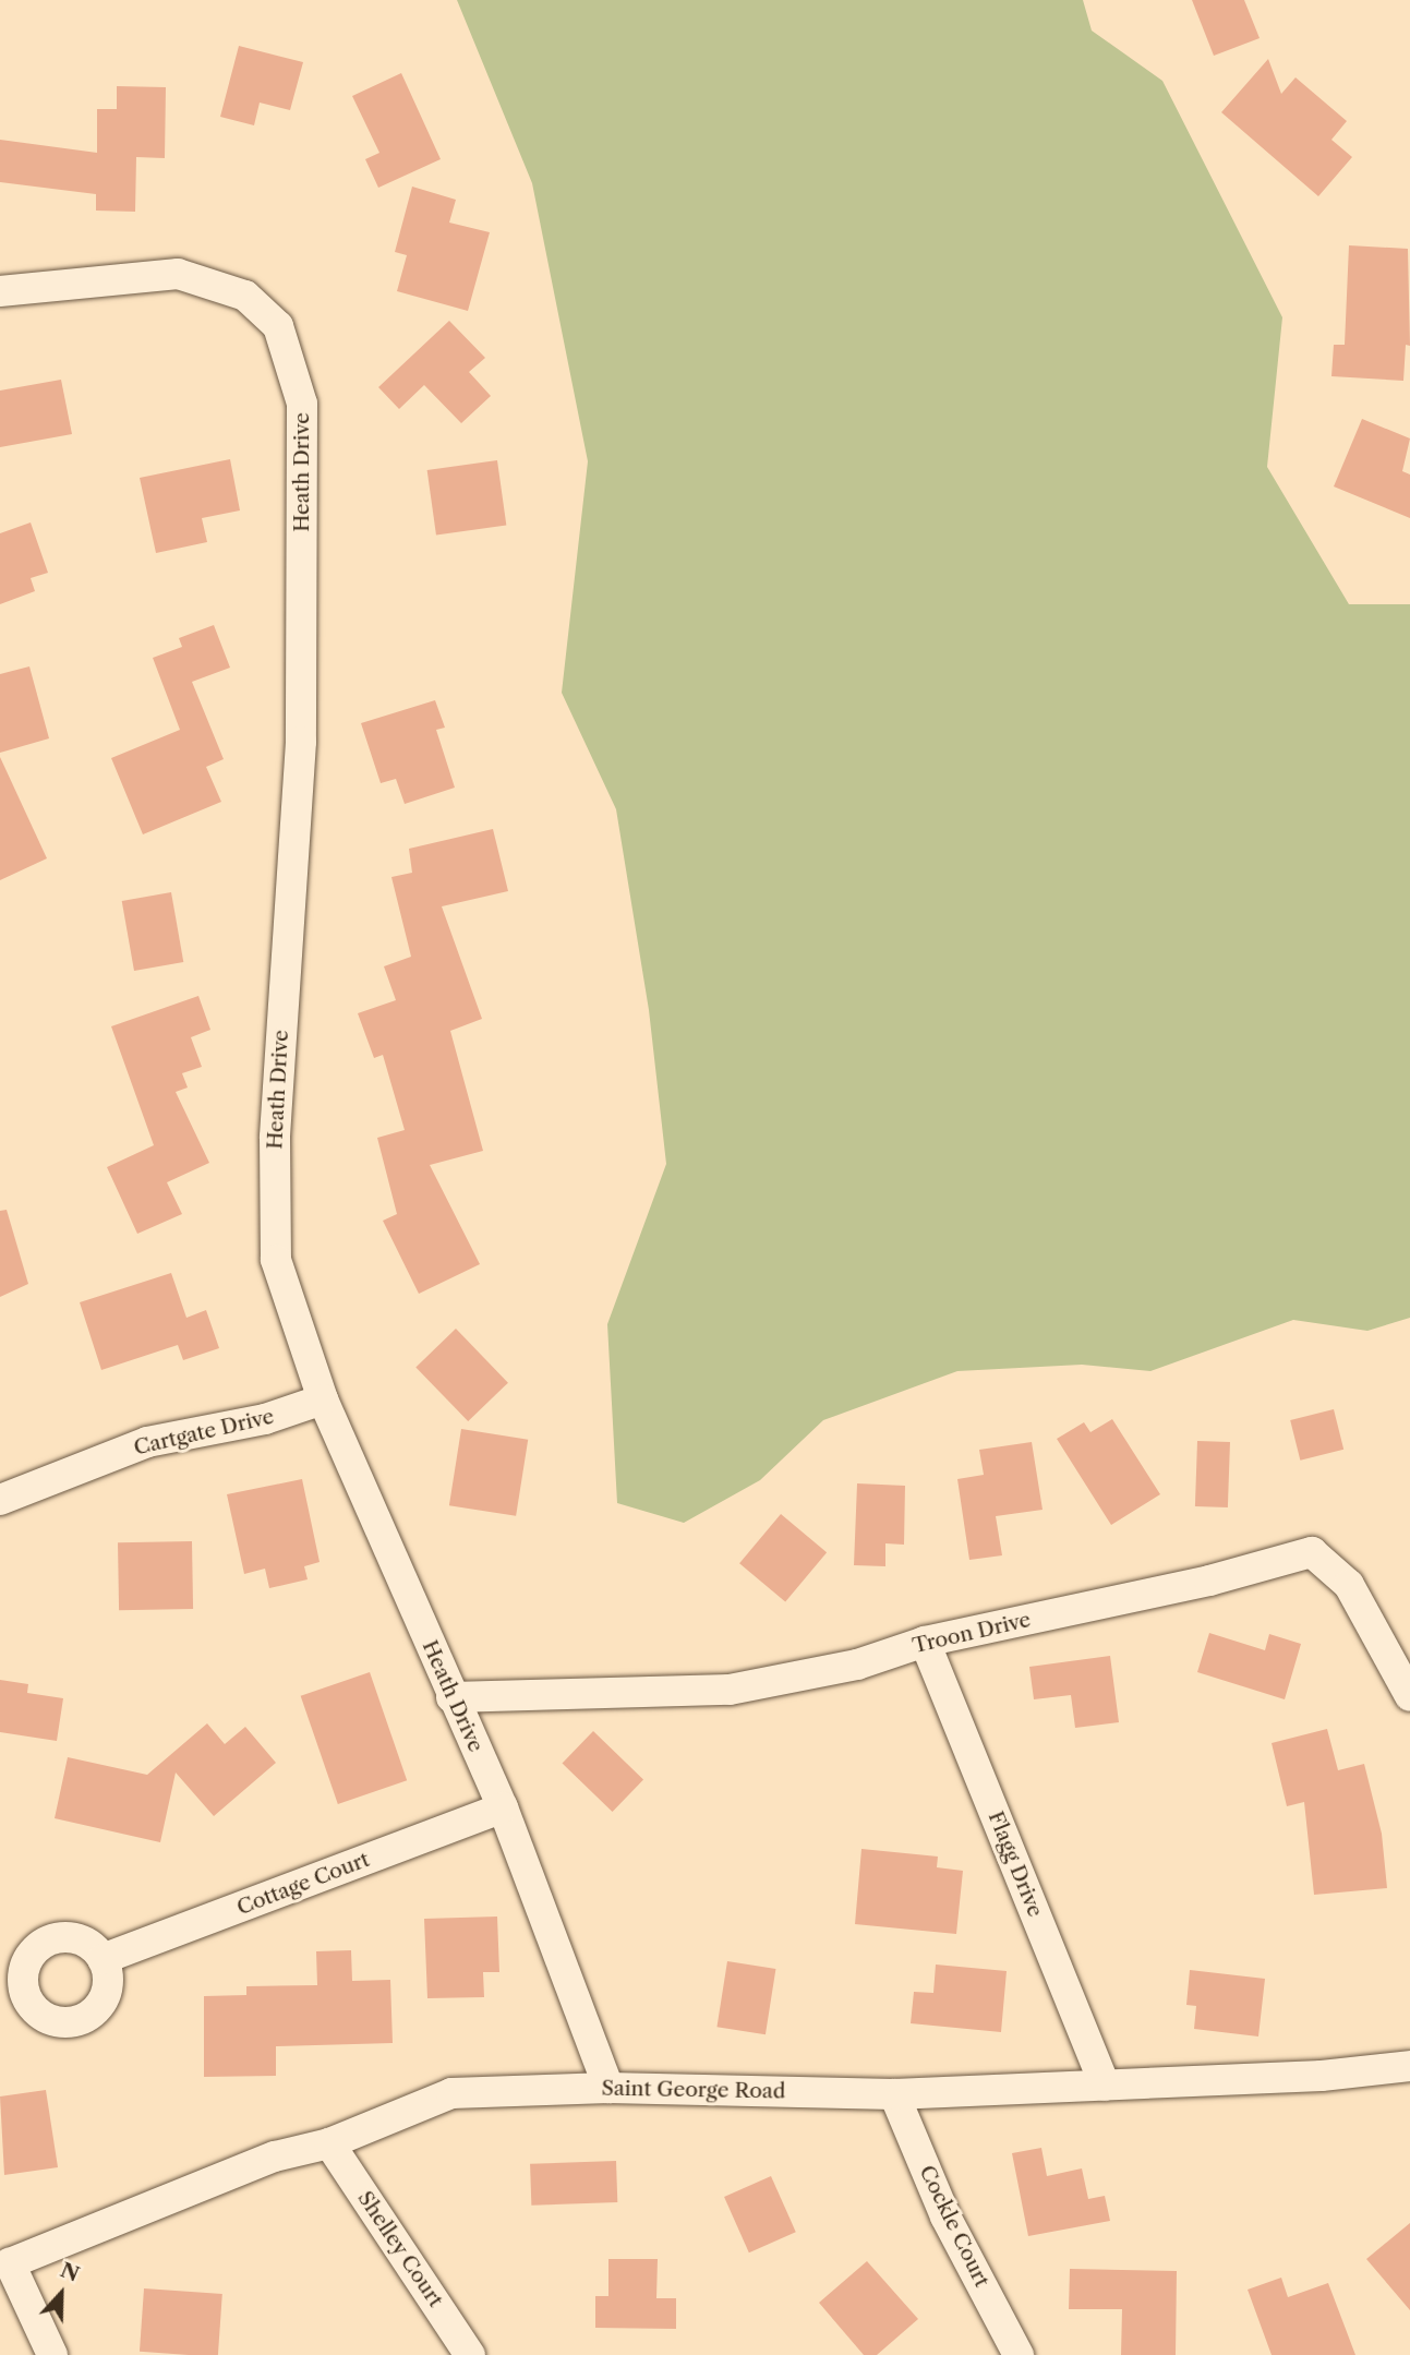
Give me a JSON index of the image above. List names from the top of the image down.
{
  "streets": {
    "street": [
      "Heath Drive",
      "Cartgate Drive",
      "Troon Drive",
      "Flagg Drive",
      "Cottage Court",
      "Saint George Road",
      "Cockle Court",
      "Shelley Court"
    ]
  },
  "crossings": [
    ["Heath Drive", "Cartgate Drive"],
    ["Heath Drive", "Troon Drive"],
    ["Heath Drive", "Cottage Court"],
    ["Heath Drive", "Saint George Road"],
    ["Troon Drive", "Flagg Drive"],
    ["Flagg Drive", "Saint George Road"],
    ["Saint George Road", "Cockle Court"],
    ["Saint George Road", "Shelley Court"]
  ],
  "north": "top"
}
